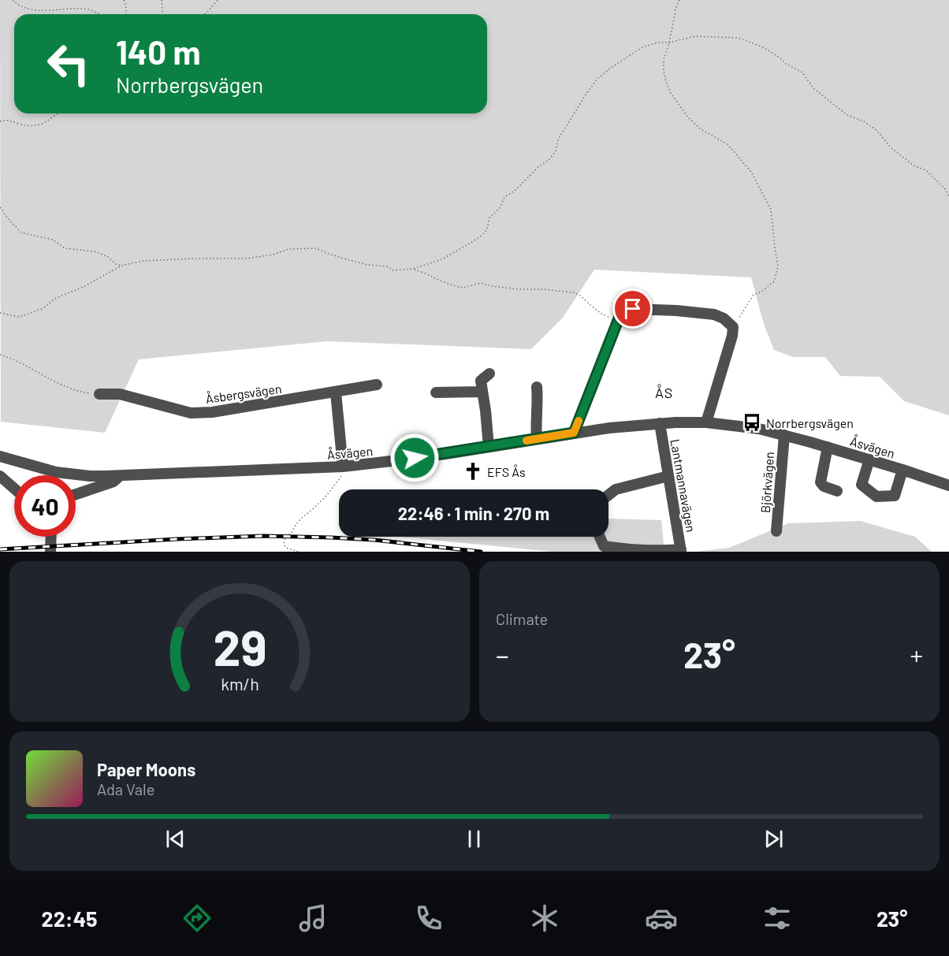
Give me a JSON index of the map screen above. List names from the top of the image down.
{
  "streets": {
    "street": [
      "Åsbergsvägen",
      "Åsvägen",
      "Björkvägen",
      "Lantmannavägen"
    ]
  },
  "crossings": [
    ["Åsvägen", "Björkvägen"],
    ["Åsvägen", "Lantmannavägen"]
  ],
  "districts": ["ÅS"],
  "places": {
    "bus stop": ["Norrbergsvägen"],
    "church": ["EFS Ås"]
  },
  "page": {
    "turn": ["140 m", "Norrbergsvägen"],
    "limit": "40",
    "trip": "22:46 · 1 min · 270 m",
    "tile": "Climate",
    "heat": ["−", "23°", "+"],
    "song": ["Paper Moons", "Ada Vale"],
    "tabs": ["22:45", "23°"],
    "gauge": ["29", "km/h"]
  }
}
